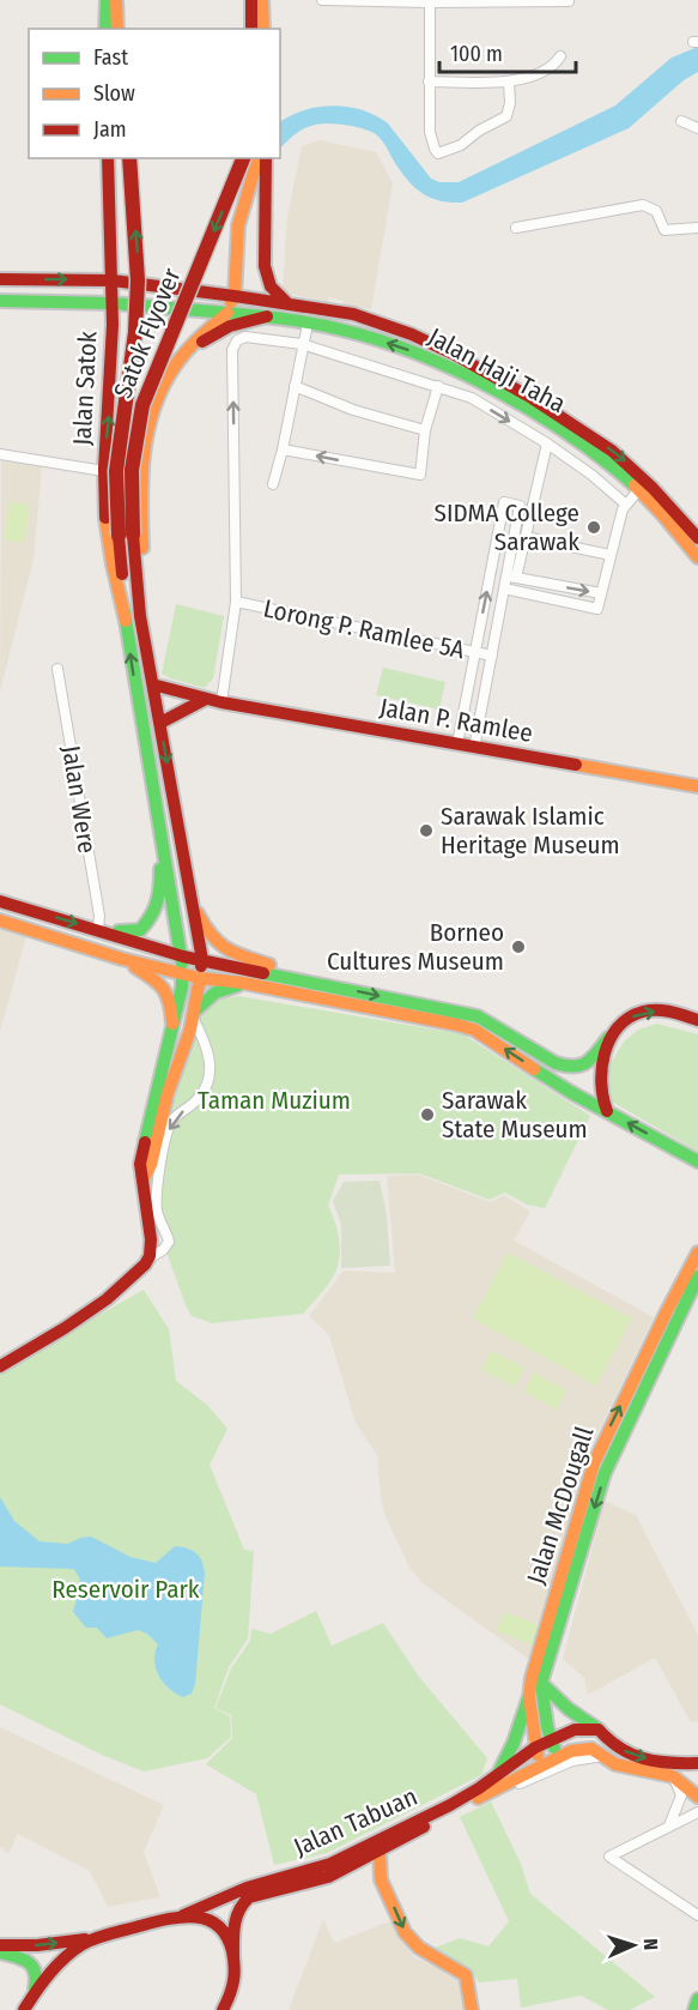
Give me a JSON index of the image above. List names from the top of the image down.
{
  "streets": {
    "main road": [
      "Satok Flyover",
      "Jalan Haji Taha",
      "Jalan Satok",
      "Jalan P. Ramlee",
      "Jalan McDougall",
      "Jalan Tabuan"
    ],
    "street": ["Lorong P. Ramlee 5A", "Jalan Were"]
  },
  "crossings": [
    ["Satok Flyover", "Jalan Satok"],
    ["Jalan Haji Taha", "Jalan Satok"],
    ["Jalan Satok", "Jalan P. Ramlee"],
    ["Jalan McDougall", "Jalan Tabuan"]
  ],
  "parks": ["Taman Muzium", "Reservoir Park"],
  "places": [
    "SIDMA College Sarawak",
    "Sarawak Islamic Heritage Museum",
    "Borneo Cultures Museum",
    "Sarawak State Museum"
  ],
  "legend": ["Fast", "Slow", "Jam"],
  "scale_bar": "100 m",
  "north": "right"
}
